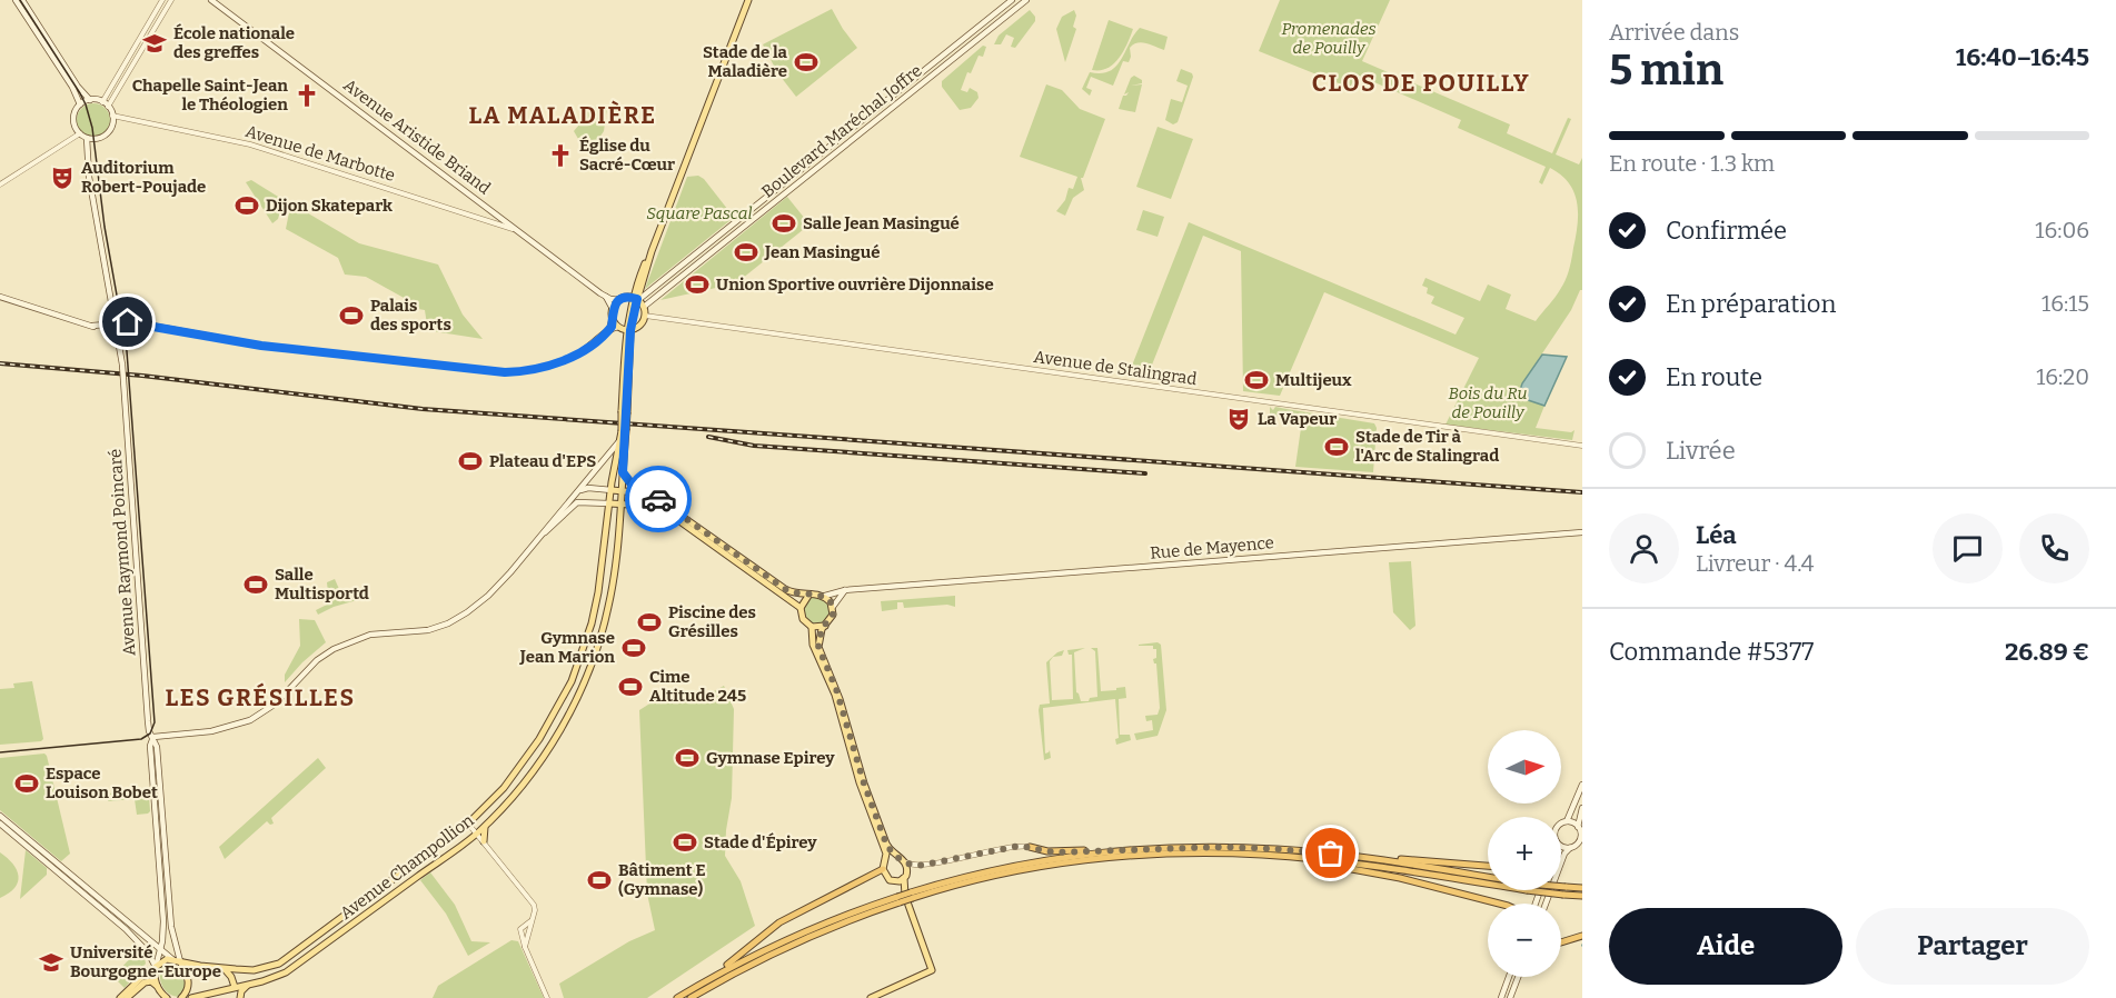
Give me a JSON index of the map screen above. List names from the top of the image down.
{
  "streets": {
    "main road": [
      "Boulevard Maréchal Joffre",
      "Avenue Aristide Briand",
      "Rue de Mayence",
      "Avenue Raymond Poincaré",
      "Avenue Champollion"
    ],
    "street": ["Avenue de Marbotte", "Avenue de Stalingrad"]
  },
  "crossings": [
    ["Boulevard Maréchal Joffre", "Avenue Champollion"],
    ["Avenue Aristide Briand", "Avenue de Marbotte"],
    ["Avenue de Marbotte", "Avenue Raymond Poincaré"],
    ["Avenue Raymond Poincaré", "Avenue Champollion"]
  ],
  "districts": ["CLOS DE POUILLY", "LA MALADIÈRE", "LES GRÉSILLES"],
  "parks": ["Promenades de Pouilly", "Square Pascal", "Bois du Ru de Pouilly"],
  "places": {
    "school or university": ["École nationale des greffes", "Université Bourgogne-Europe"],
    "sports": [
      "Stade de la Maladière",
      "Dijon Skatepark",
      "Salle Jean Masingué",
      "Jean Masingué",
      "Union Sportive ouvrière Dijonnaise",
      "Palais des sports",
      "Multijeux",
      "Stade de Tir à l'Arc de Stalingrad",
      "Plateau d'EPS",
      "Salle Multisportd",
      "Piscine des Grésilles",
      "Gymnase Jean Marion",
      "Cime Altitude 245",
      "Gymnase Epirey",
      "Espace Louison Bobet",
      "Stade d'Épirey",
      "Bâtiment E (Gymnase)"
    ],
    "church": ["Chapelle Saint-Jean le Théologien", "Église du Sacré-Cœur"],
    "theatre": ["Auditorium Robert-Poujade", "La Vapeur"]
  },
  "north": "right",
  "page": {
    "heading": ["5 min", "Arrivée dans", "16:40–16:45"],
    "panel": [
      "Léa",
      "Livreur · 4.4",
      "Commande #5377",
      "26.89 €"
    ],
    "bar": "En route · 1.3 km",
    "list": [
      ["Confirmée", "16:06"],
      ["En préparation", "16:15"],
      ["En route", "16:20"],
      "Livrée"
    ],
    "map_buttons": ["+", "−"],
    "buttons": ["Aide", "Partager"]
  }
}
